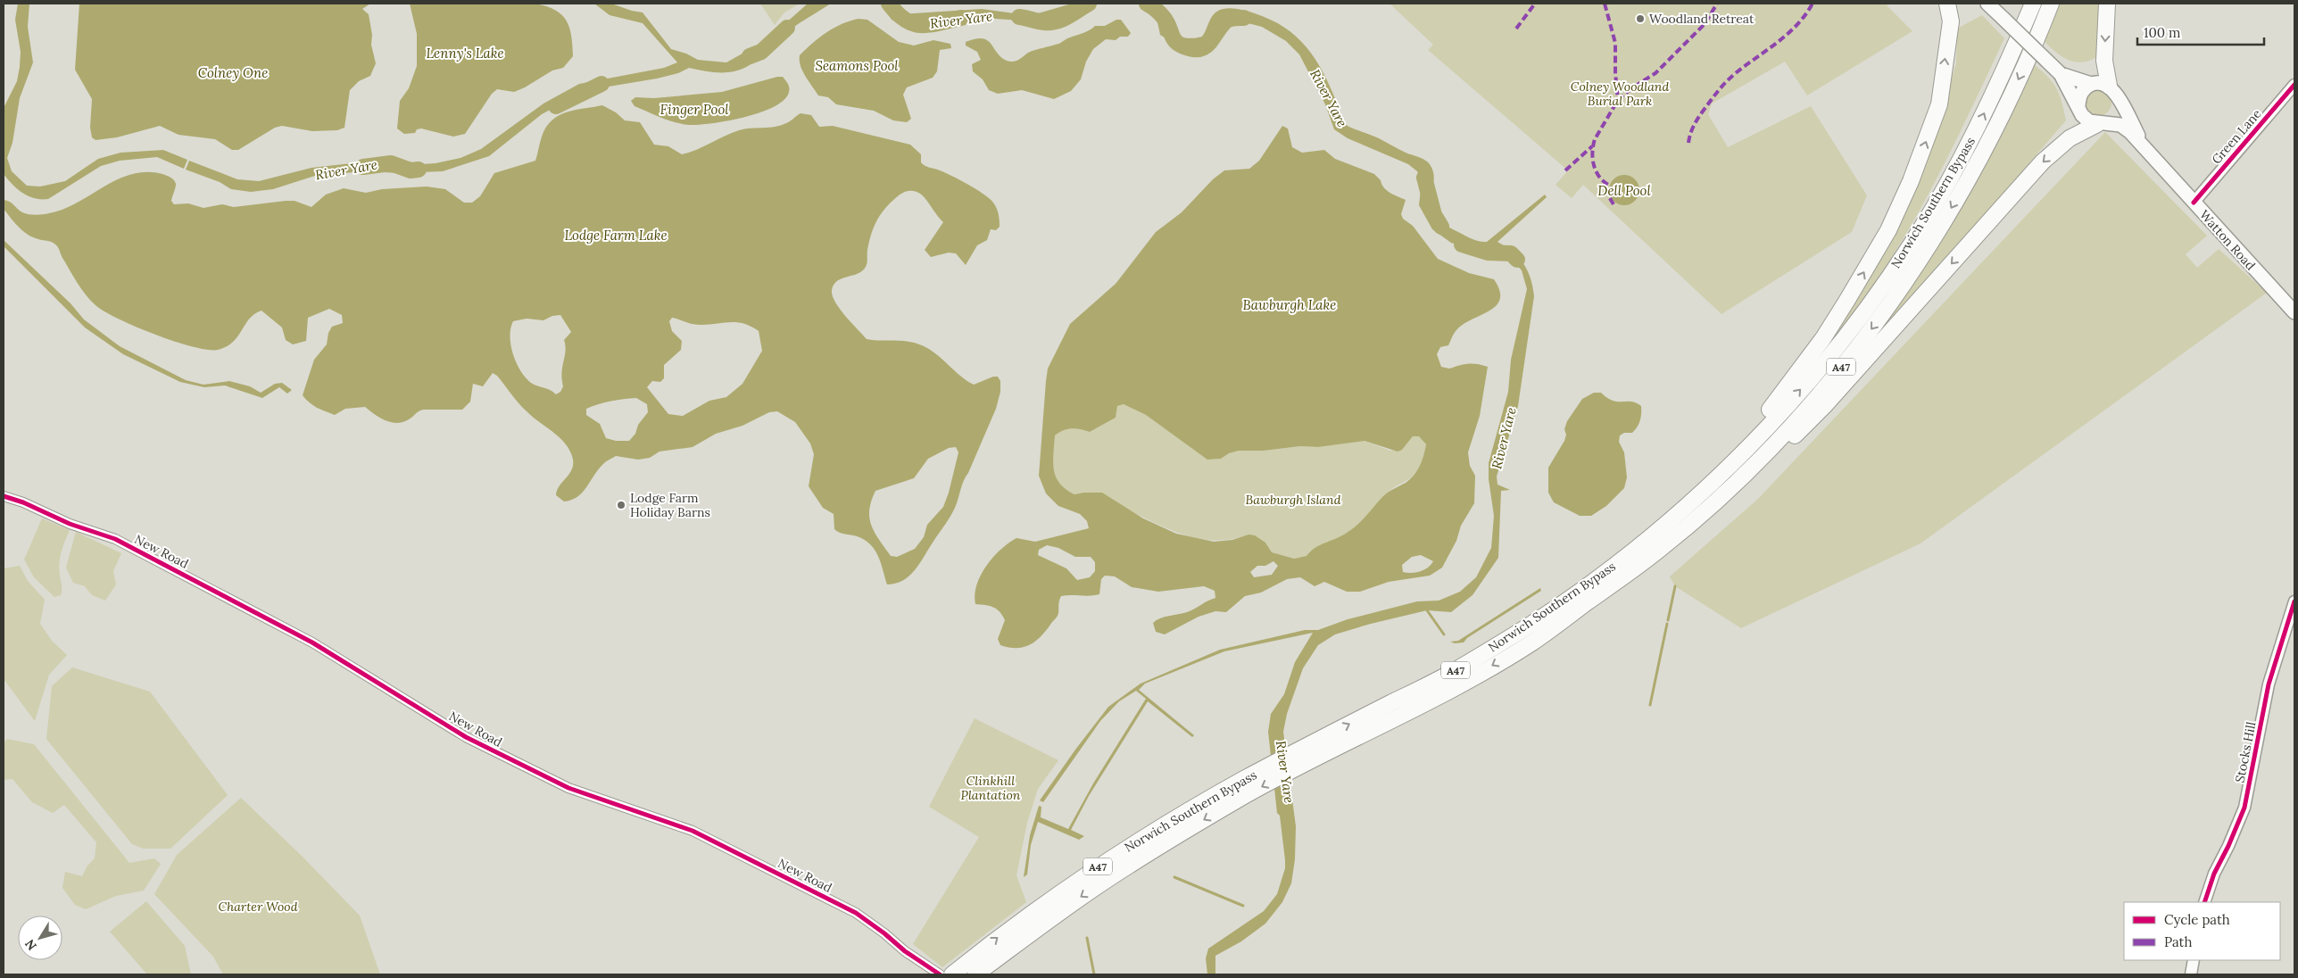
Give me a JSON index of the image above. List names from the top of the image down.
{
  "streets": {
    "highway": ["Norwich Southern Bypass", "A47"],
    "main road": ["Watton Road"],
    "street": ["Green Lane", "New Road", "Stocks Hill"]
  },
  "crossings": [
    ["Green Lane", "Watton Road"],
    ["Norwich Southern Bypass", "A47"],
    ["Watton Road", "A47"]
  ],
  "water": [
    "River Yare",
    "Lenny's Lake",
    "Seamons Pool",
    "Colney One",
    "Finger Pool",
    "Dell Pool",
    "Lodge Farm Lake",
    "Bawburgh Lake"
  ],
  "parks": [
    "Colney Woodland Burial Park",
    "Bawburgh Island",
    "Clinkhill Plantation",
    "Charter Wood"
  ],
  "places": ["Woodland Retreat", "Lodge Farm Holiday Barns"],
  "legend": ["Cycle path", "Path"],
  "scale_bar": "100 m",
  "north": "bottom left"
}
